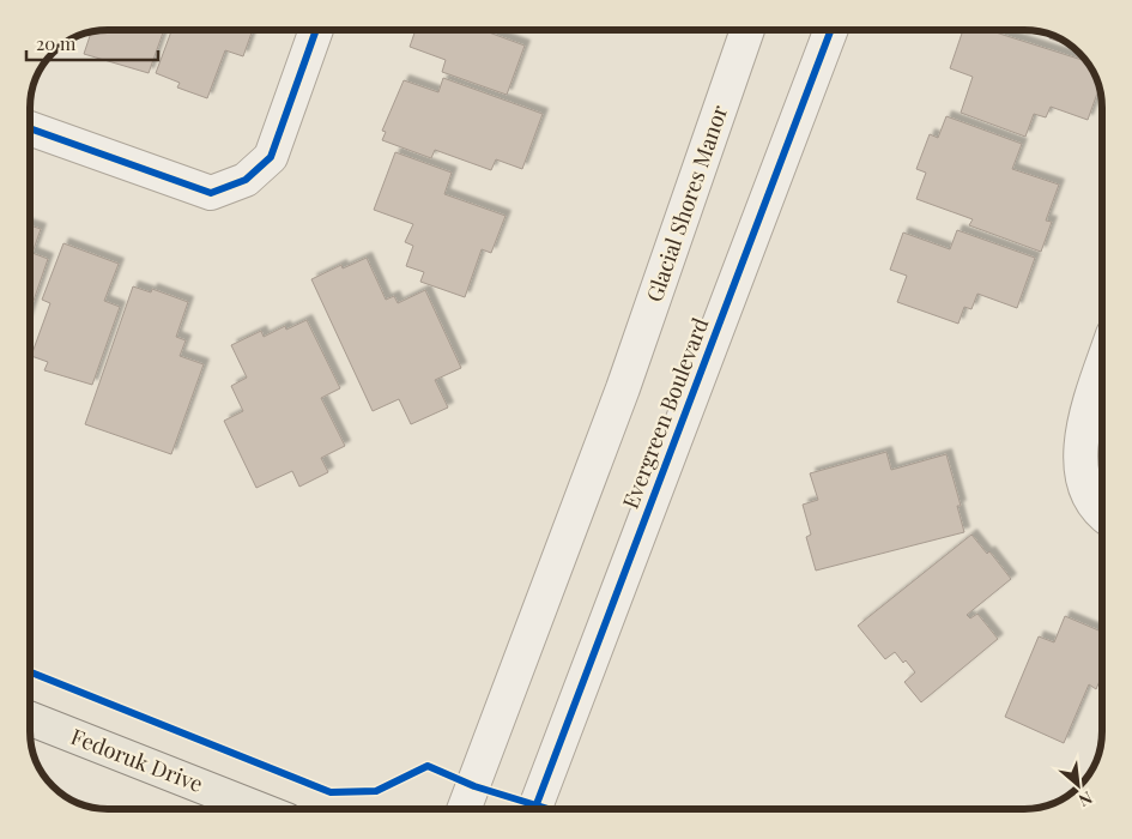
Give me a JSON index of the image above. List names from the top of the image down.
{
  "streets": {
    "main road": ["Fedoruk Drive"],
    "street": ["Glacial Shores Manor", "Evergreen Boulevard"]
  },
  "scale_bar": "20 m",
  "north": "bottom right"
}
